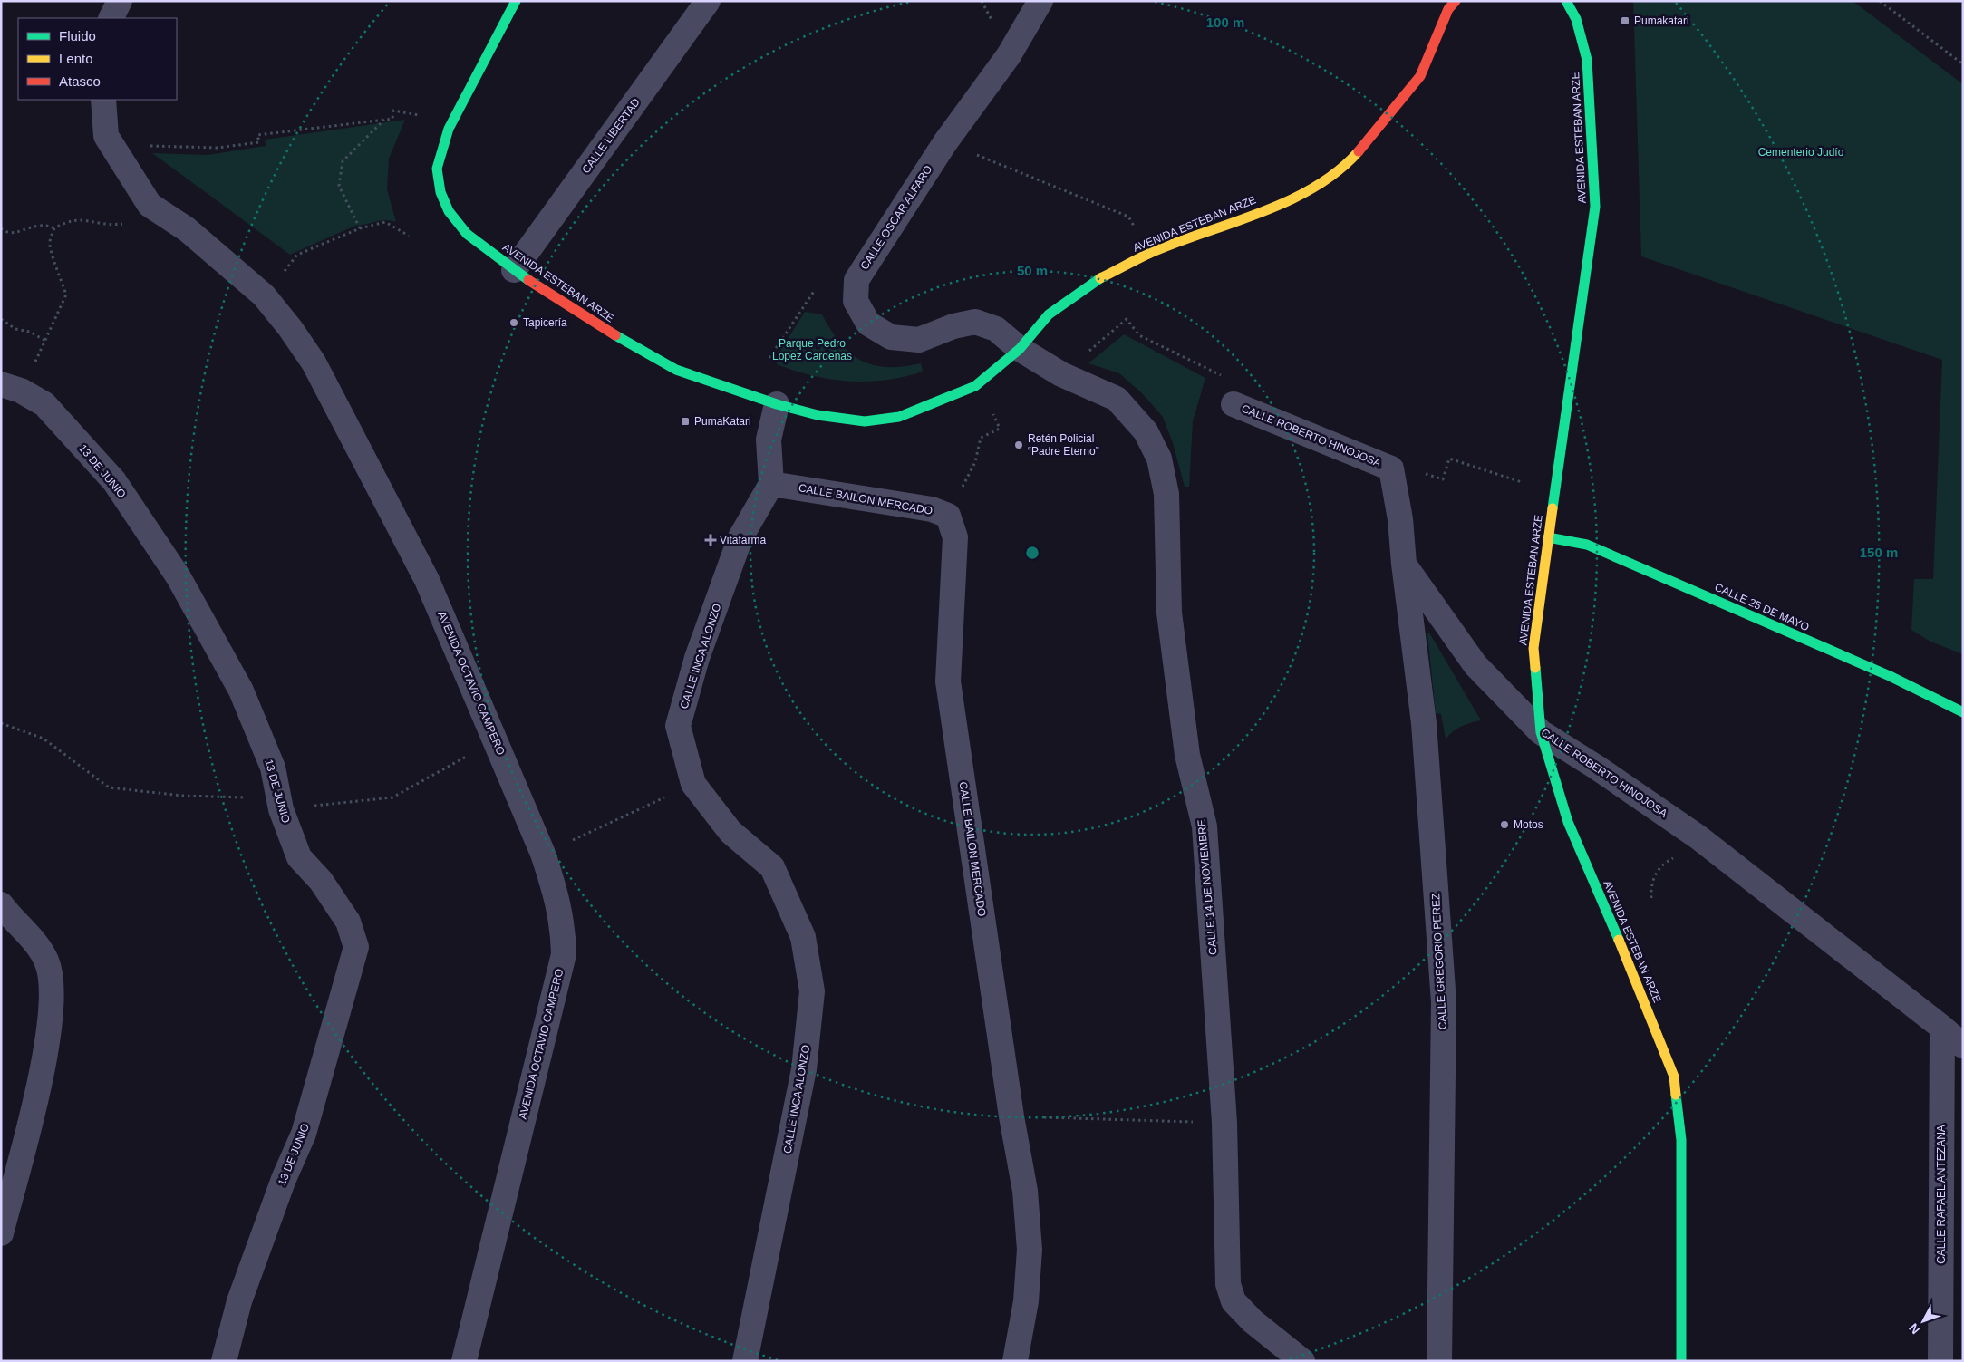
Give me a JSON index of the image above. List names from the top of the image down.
{
  "streets": {
    "main road": ["AVENIDA ESTEBAN ARZE", "CALLE 25 DE MAYO"],
    "street": [
      "CALLE LIBERTAD",
      "CALLE OSCAR ALFARO",
      "CALLE ROBERTO HINOJOSA",
      "13 DE JUNIO",
      "CALLE BAILON MERCADO",
      "CALLE INCA ALONZO",
      "AVENIDA OCTAVIO CAMPERO",
      "CALLE 14 DE NOVIEMBRE",
      "CALLE GREGORIO PEREZ",
      "CALLE RAFAEL ANTEZANA"
    ]
  },
  "crossings": [
    ["CALLE LIBERTAD", "AVENIDA ESTEBAN ARZE"],
    ["AVENIDA ESTEBAN ARZE", "CALLE OSCAR ALFARO"],
    ["AVENIDA ESTEBAN ARZE", "CALLE ROBERTO HINOJOSA"],
    ["AVENIDA ESTEBAN ARZE", "CALLE 25 DE MAYO"],
    ["AVENIDA ESTEBAN ARZE", "CALLE 14 DE NOVIEMBRE"],
    ["CALLE OSCAR ALFARO", "CALLE 14 DE NOVIEMBRE"],
    ["CALLE ROBERTO HINOJOSA", "CALLE GREGORIO PEREZ"],
    ["CALLE ROBERTO HINOJOSA", "CALLE RAFAEL ANTEZANA"],
    ["CALLE BAILON MERCADO", "CALLE INCA ALONZO"]
  ],
  "parks": ["Cementerio Judío", "Parque Pedro Lopez Cardenas"],
  "places": {
    "transit": ["Pumakatari", "PumaKatari"],
    "other": ["Tapicería", "Retén Policial “Padre Eterno”", "Motos"],
    "health": ["Vitafarma"]
  },
  "legend": ["Fluido", "Lento", "Atasco"],
  "north": "bottom left",
  "rings": ["100 m", "50 m", "150 m"]
}
